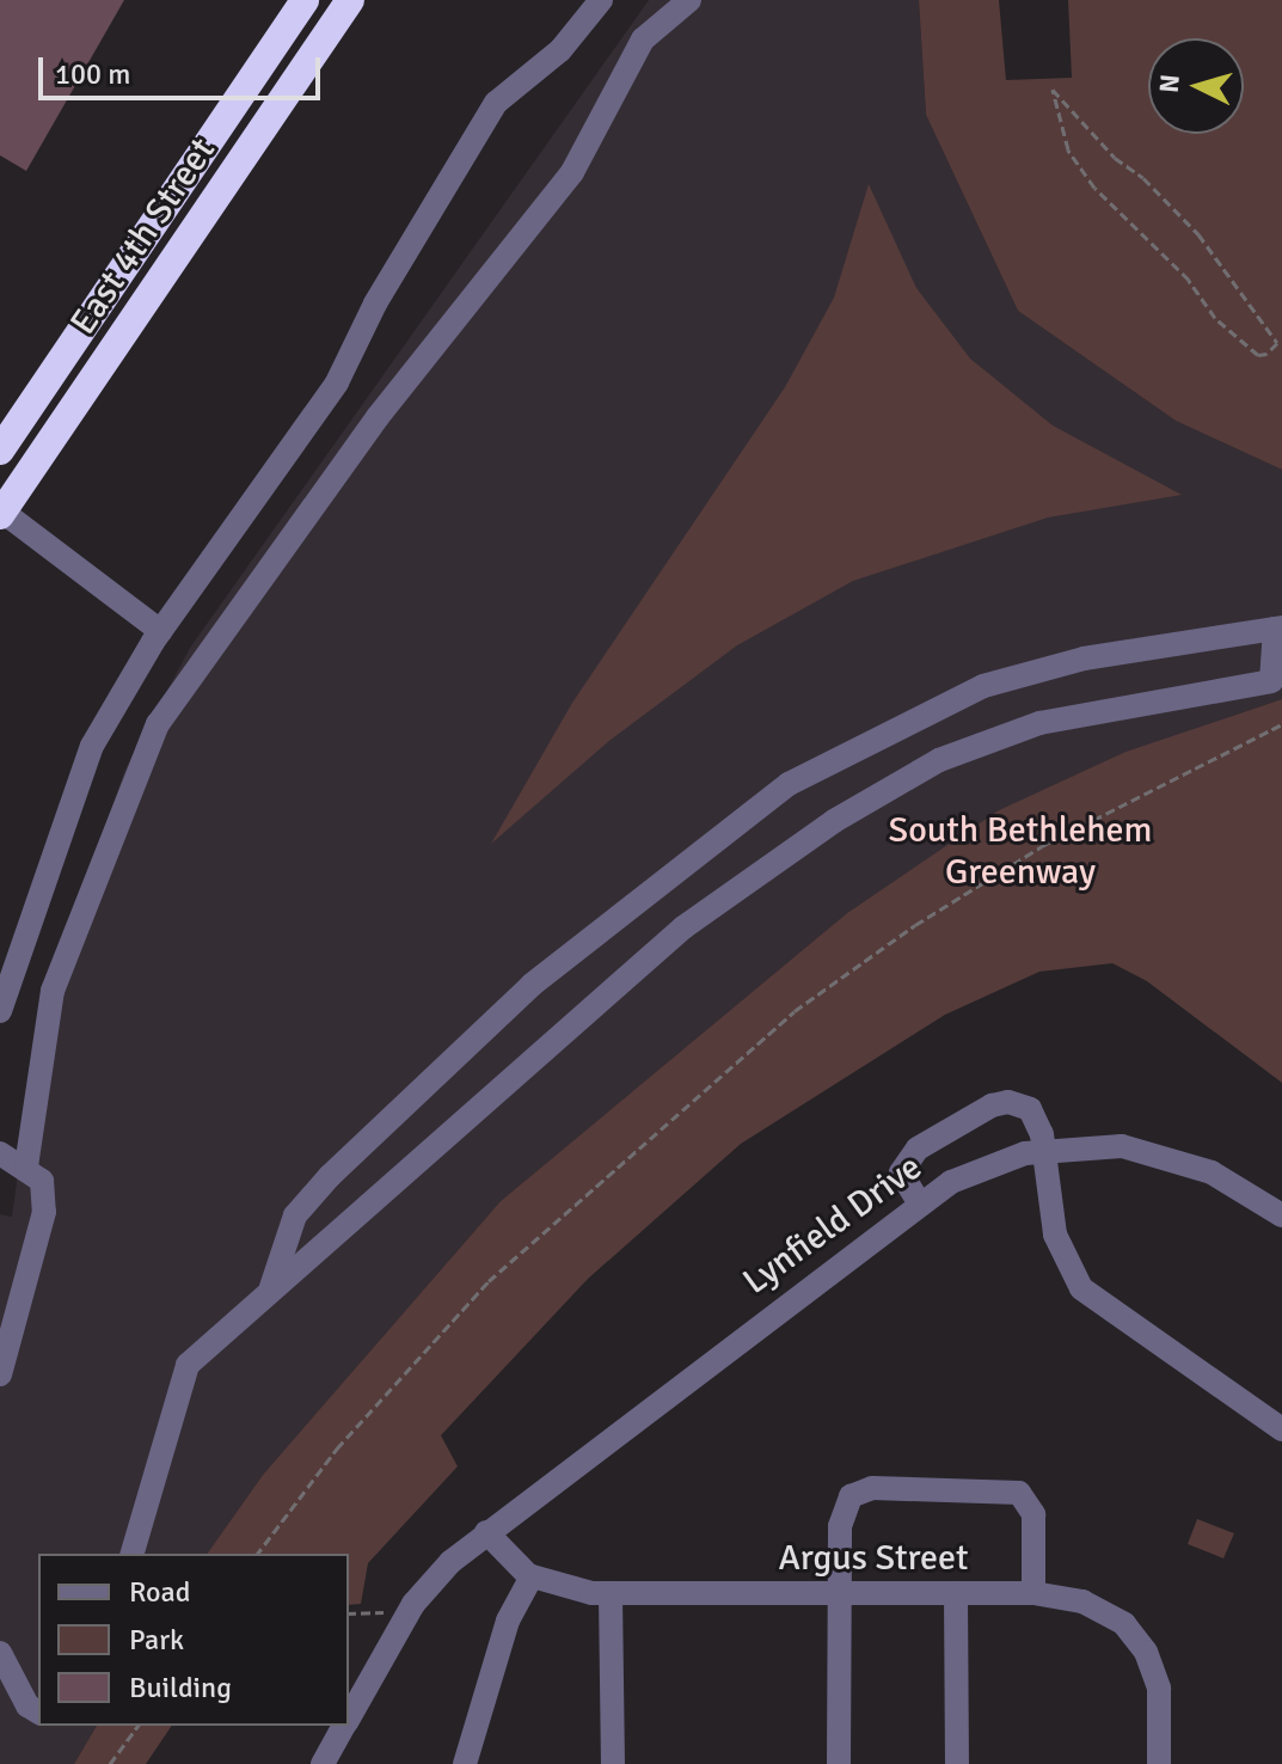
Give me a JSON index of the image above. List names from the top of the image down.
{
  "streets": {
    "highway": ["East 4th Street"],
    "street": ["Lynfield Drive", "Argus Street"]
  },
  "parks": ["South Bethlehem Greenway"],
  "legend": ["Road", "Park", "Building"],
  "scale_bar": "100 m",
  "north": "left"
}
